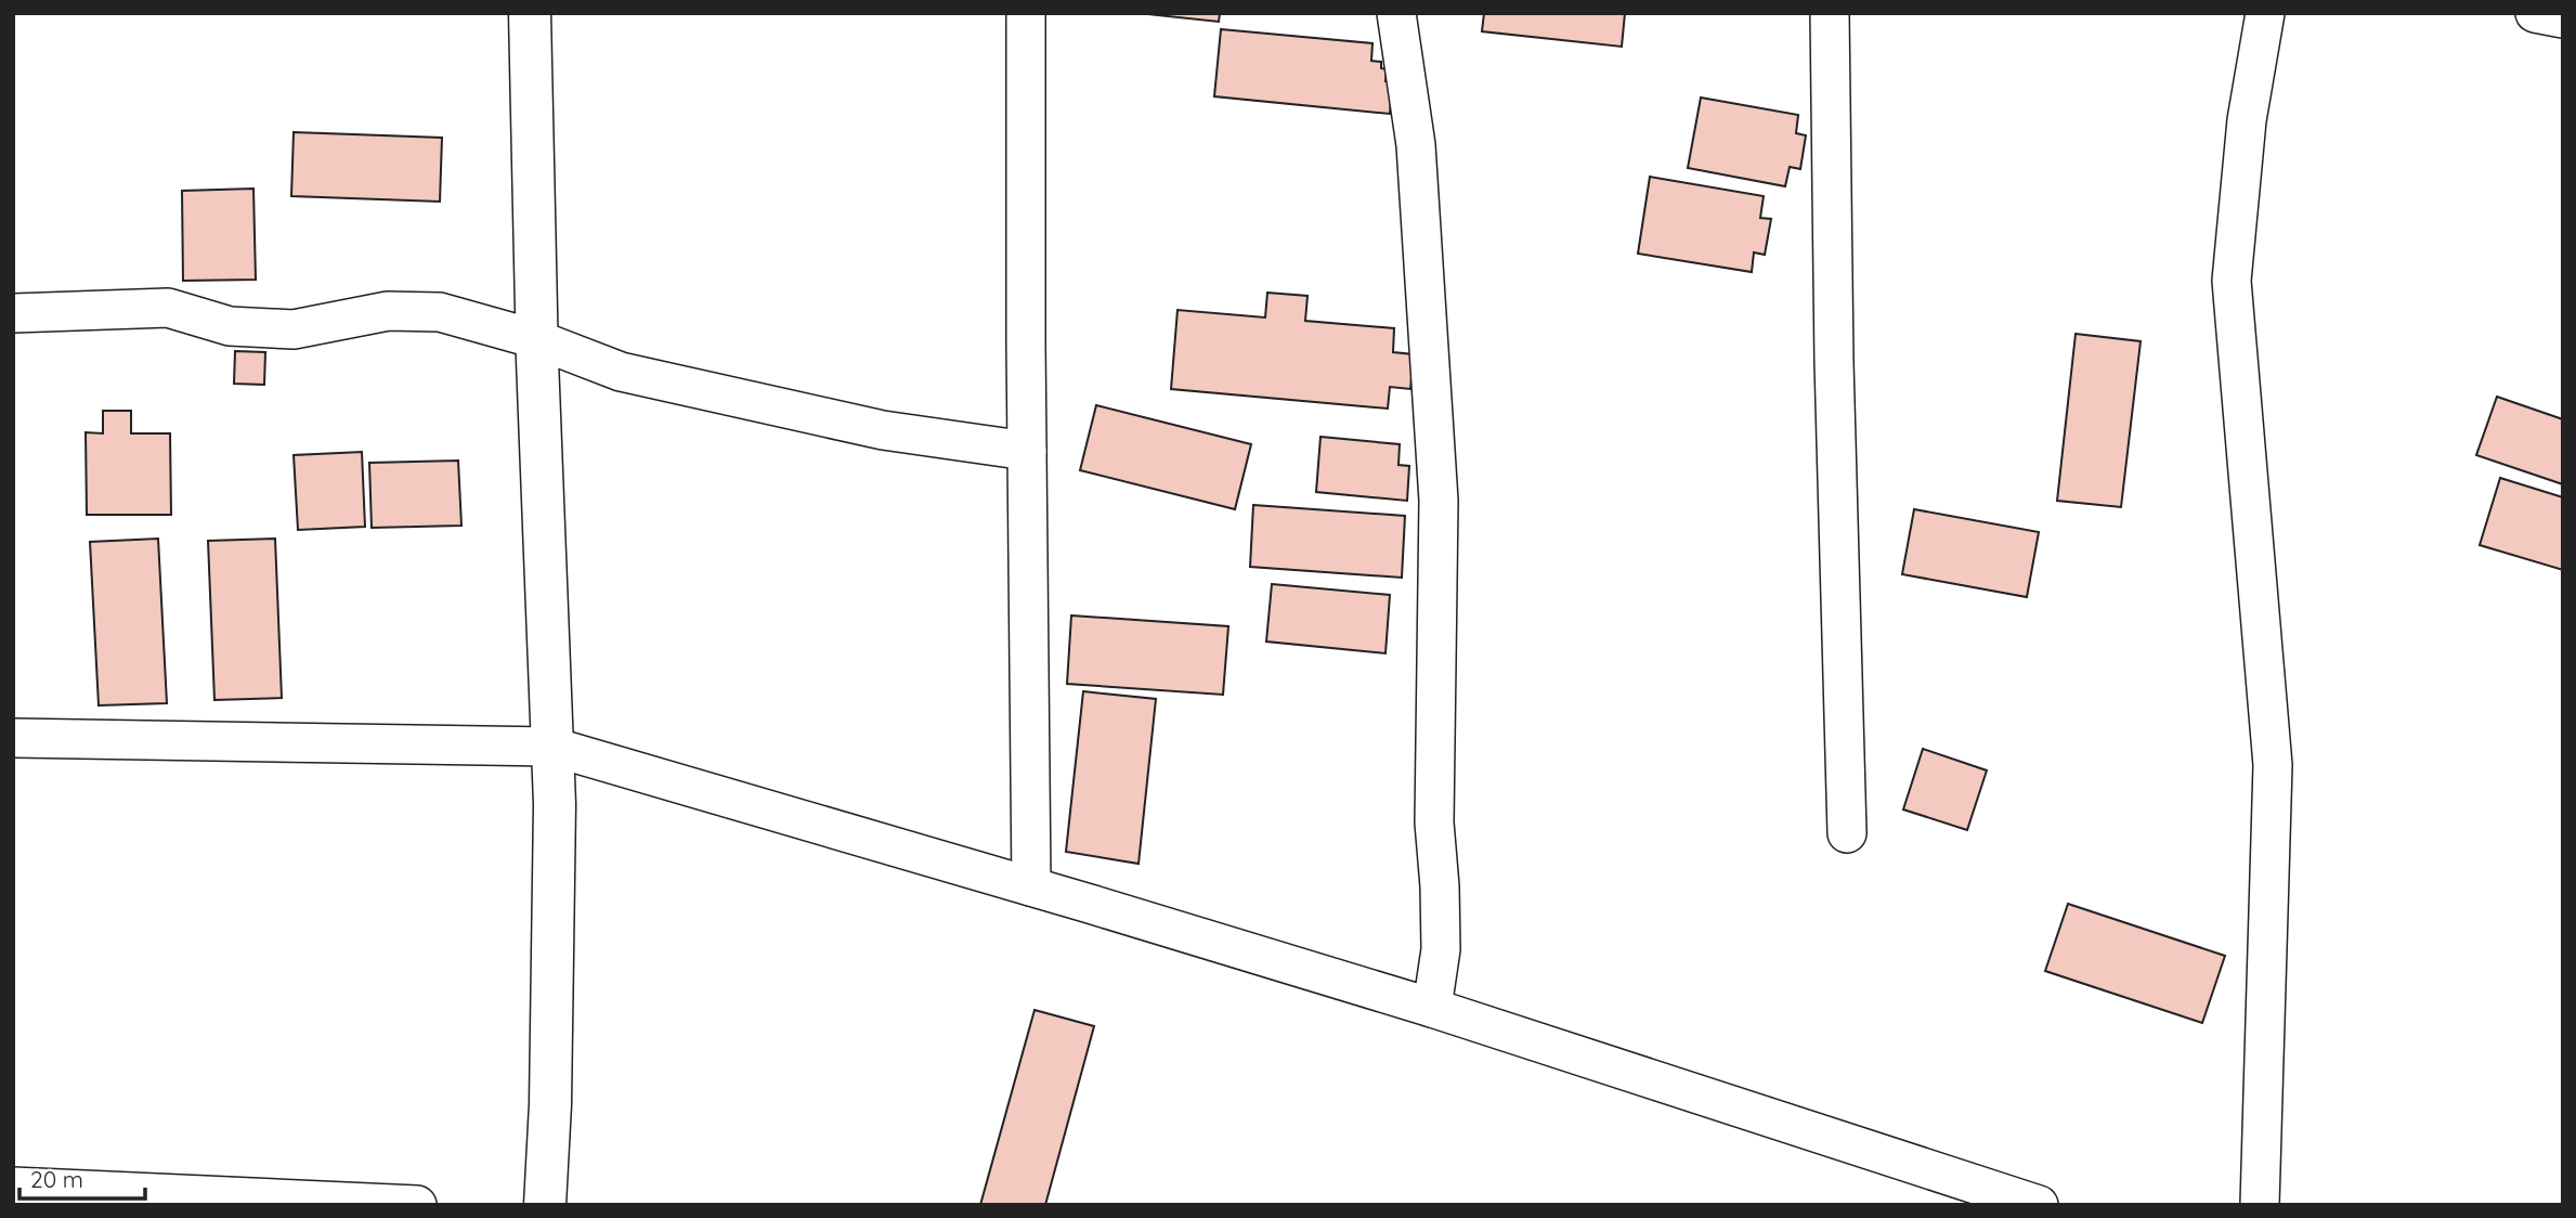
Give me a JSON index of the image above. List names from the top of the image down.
{
  "scale_bar": "20 m"
}
